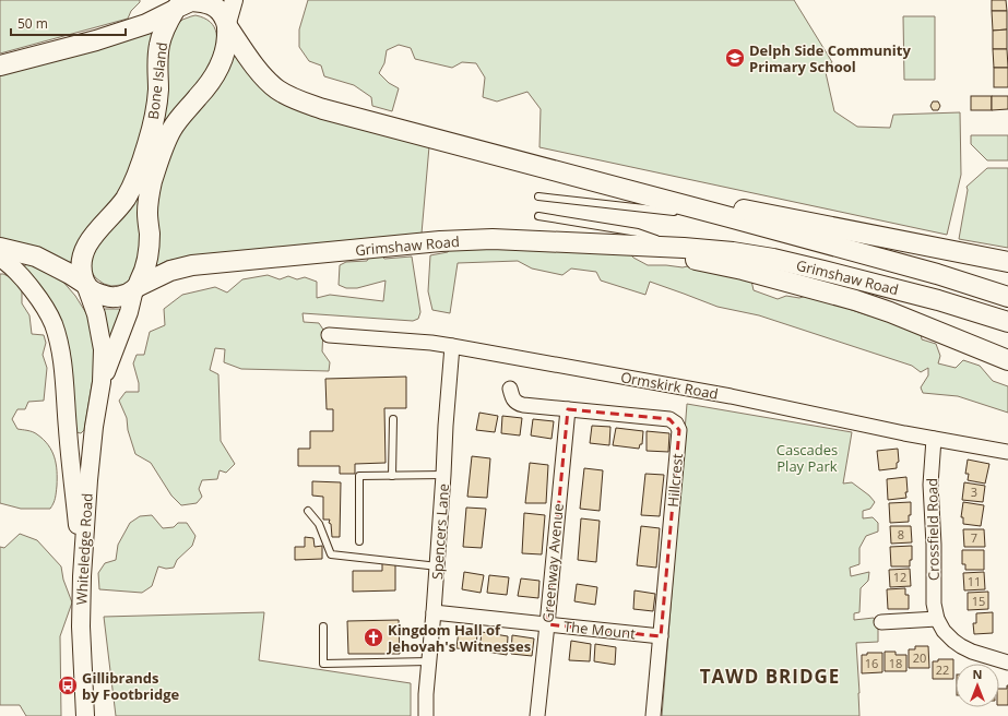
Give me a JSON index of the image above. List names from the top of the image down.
{
  "streets": {
    "main road": ["Bone Island", "Grimshaw Road"],
    "street": [
      "Ormskirk Road",
      "Hillcrest",
      "Crossfield Road",
      "Spencers Lane",
      "Whiteledge Road",
      "Greenway Avenue",
      "The Mount"
    ]
  },
  "crossings": [
    ["Bone Island", "Grimshaw Road"],
    ["Bone Island", "Whiteledge Road"],
    ["Grimshaw Road", "Whiteledge Road"],
    ["Ormskirk Road", "Crossfield Road"],
    ["Ormskirk Road", "Spencers Lane"],
    ["Hillcrest", "Greenway Avenue"],
    ["Hillcrest", "The Mount"],
    ["Spencers Lane", "The Mount"],
    ["Greenway Avenue", "The Mount"]
  ],
  "districts": ["TAWD BRIDGE"],
  "parks": ["Cascades Play Park"],
  "places": {
    "school or university": ["Delph Side Community Primary School"],
    "church": ["Kingdom Hall of Jehovah's Witnesses"],
    "bus stop": ["Gillibrands by Footbridge"]
  },
  "house_numbers": [
    "3",
    "8",
    "7",
    "12",
    "11",
    "15",
    "20",
    "16",
    "18",
    "22"
  ],
  "scale_bar": "50 m",
  "north": "top"
}
